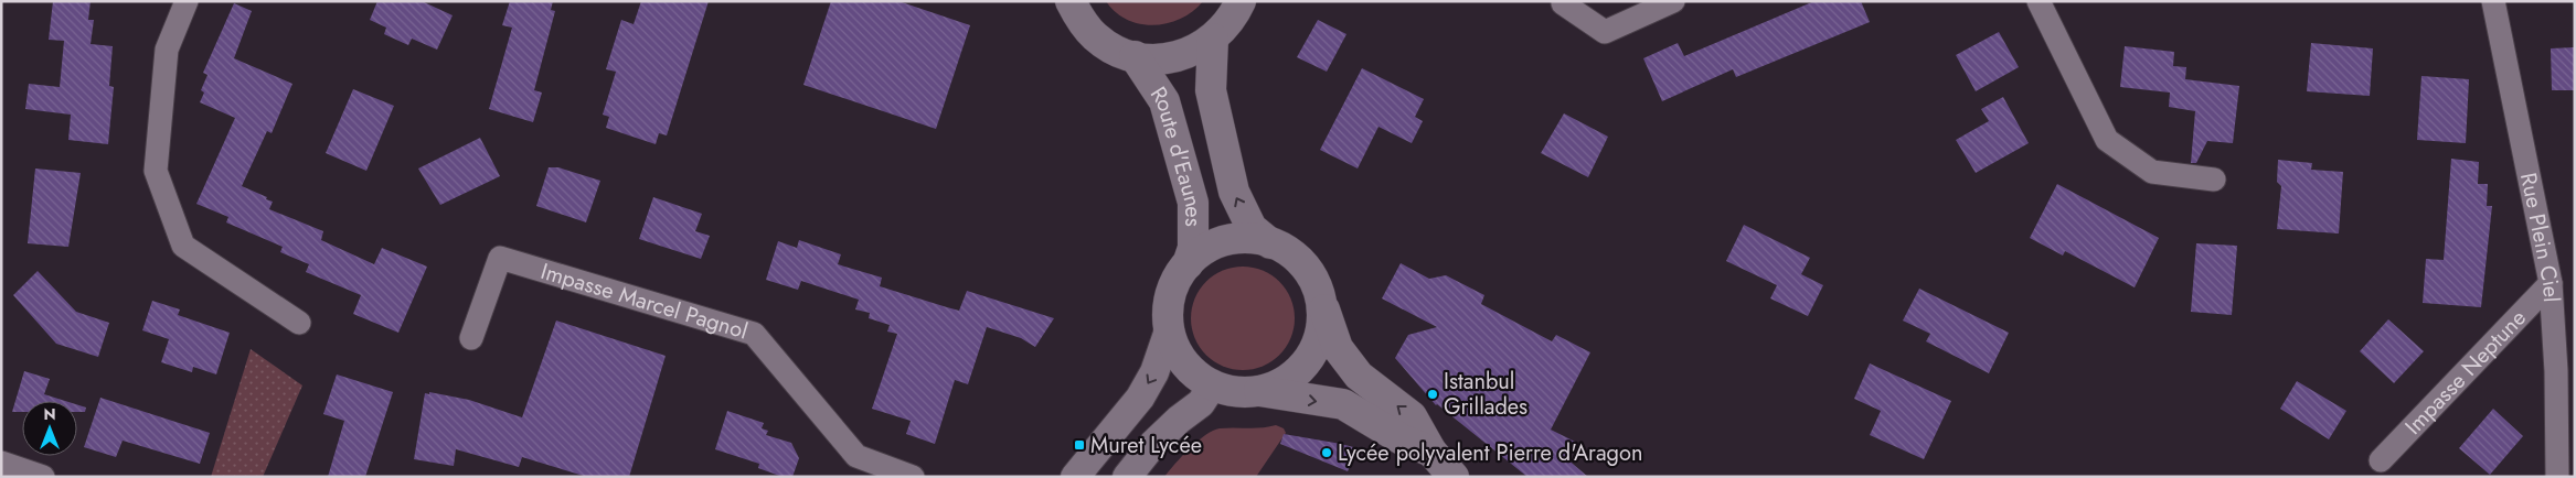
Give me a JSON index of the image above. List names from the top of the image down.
{
  "streets": {
    "main road": ["Route d'Eaunes"],
    "street": ["Rue Plein Ciel", "Impasse Marcel Pagnol", "Impasse Neptune"]
  },
  "crossings": [
    ["Rue Plein Ciel", "Impasse Neptune"]
  ],
  "places": {
    "other": ["Istanbul Grillades", "Lycée polyvalent Pierre d'Aragon"],
    "transit": ["Muret Lycée"]
  },
  "north": "top"
}
